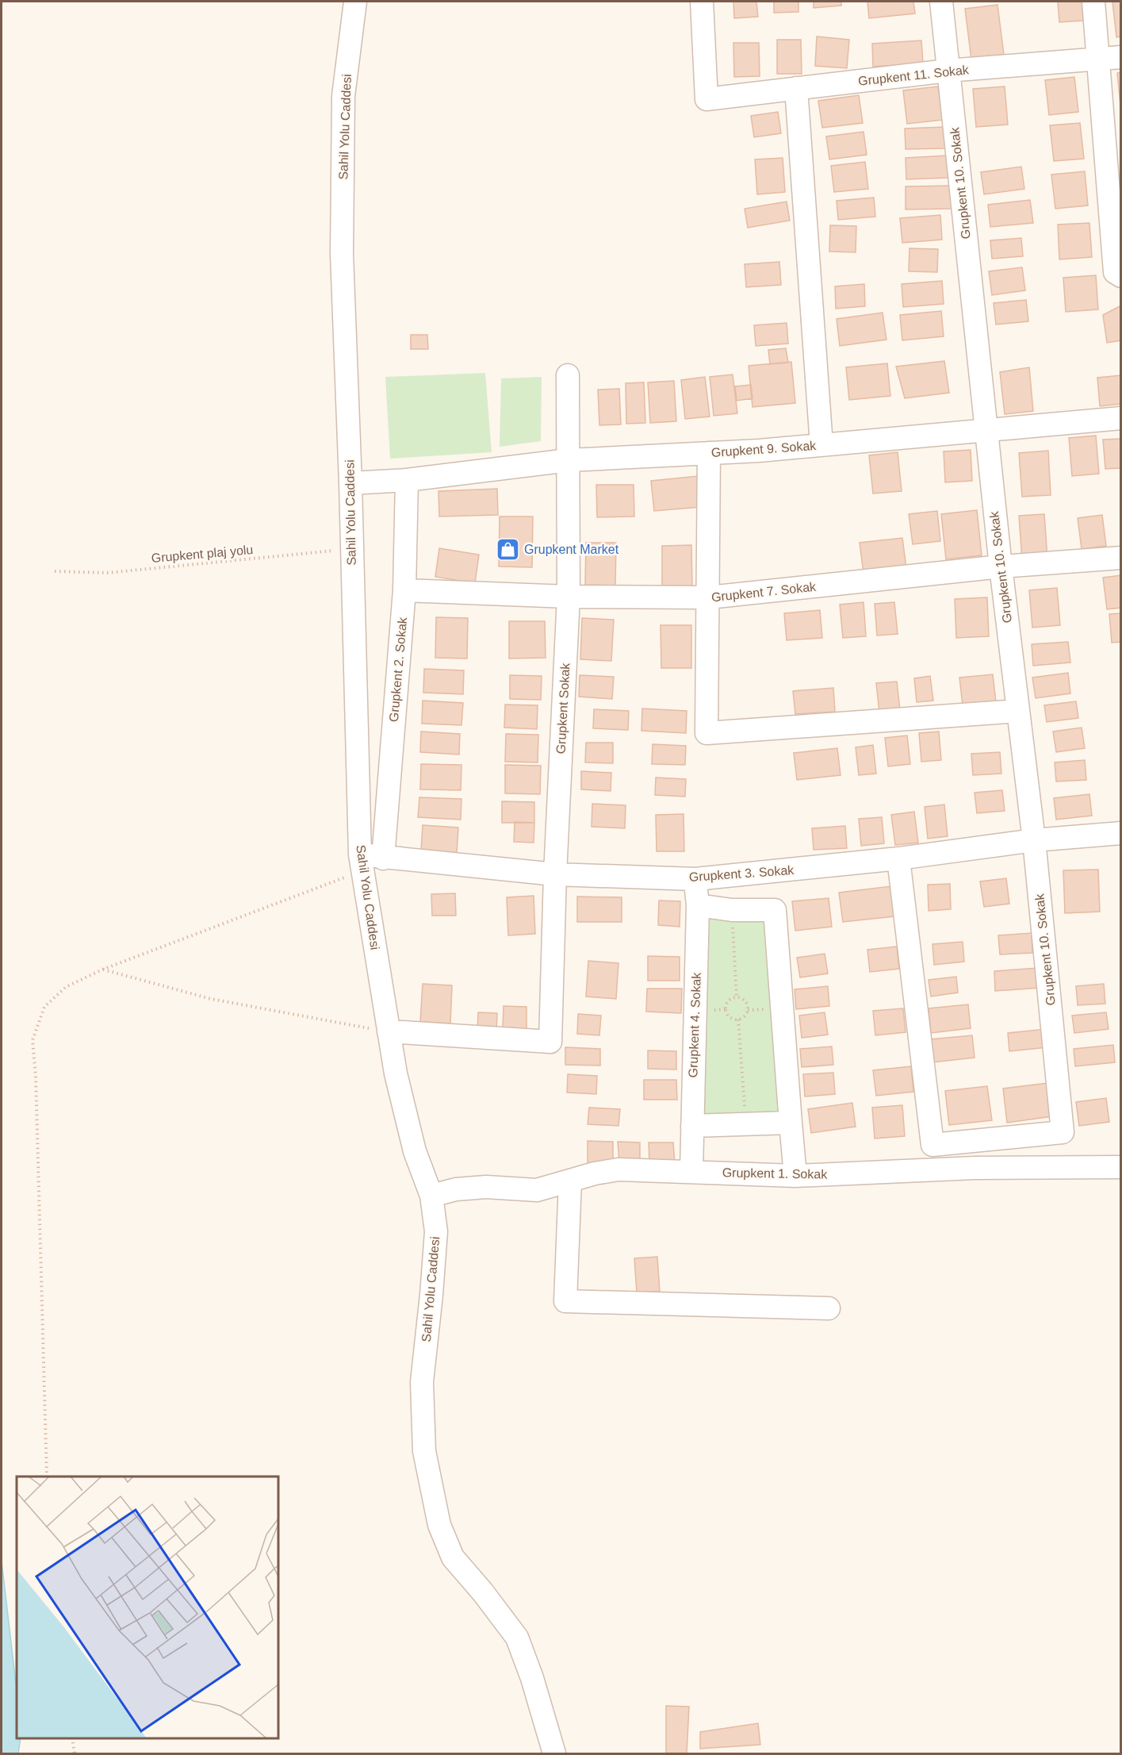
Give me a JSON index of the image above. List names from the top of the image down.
{
  "streets": {
    "street": [
      "Grupkent 11. Sokak",
      "Sahil Yolu Caddesi",
      "Grupkent 10. Sokak",
      "Grupkent 9. Sokak",
      "Grupkent 7. Sokak",
      "Grupkent 2. Sokak",
      "Grupkent Sokak",
      "Grupkent 3. Sokak",
      "Grupkent 4. Sokak",
      "Grupkent 1. Sokak"
    ],
    "path": ["Grupkent plaj yolu"]
  },
  "crossings": [
    ["Grupkent 11. Sokak", "Grupkent 10. Sokak"],
    ["Sahil Yolu Caddesi", "Grupkent 9. Sokak"],
    ["Sahil Yolu Caddesi", "Grupkent plaj yolu"],
    ["Sahil Yolu Caddesi", "Grupkent Sokak"],
    ["Sahil Yolu Caddesi", "Grupkent 3. Sokak"],
    ["Sahil Yolu Caddesi", "Grupkent 1. Sokak"],
    ["Grupkent 10. Sokak", "Grupkent 9. Sokak"],
    ["Grupkent 10. Sokak", "Grupkent 7. Sokak"],
    ["Grupkent 10. Sokak", "Grupkent 3. Sokak"],
    ["Grupkent 9. Sokak", "Grupkent 2. Sokak"],
    ["Grupkent 9. Sokak", "Grupkent Sokak"],
    ["Grupkent 7. Sokak", "Grupkent 2. Sokak"],
    ["Grupkent 7. Sokak", "Grupkent Sokak"],
    ["Grupkent 2. Sokak", "Grupkent 3. Sokak"],
    ["Grupkent Sokak", "Grupkent 3. Sokak"],
    ["Grupkent 3. Sokak", "Grupkent 4. Sokak"],
    ["Grupkent 4. Sokak", "Grupkent 1. Sokak"]
  ],
  "places": {
    "shop": ["Grupkent Market"]
  }
}
